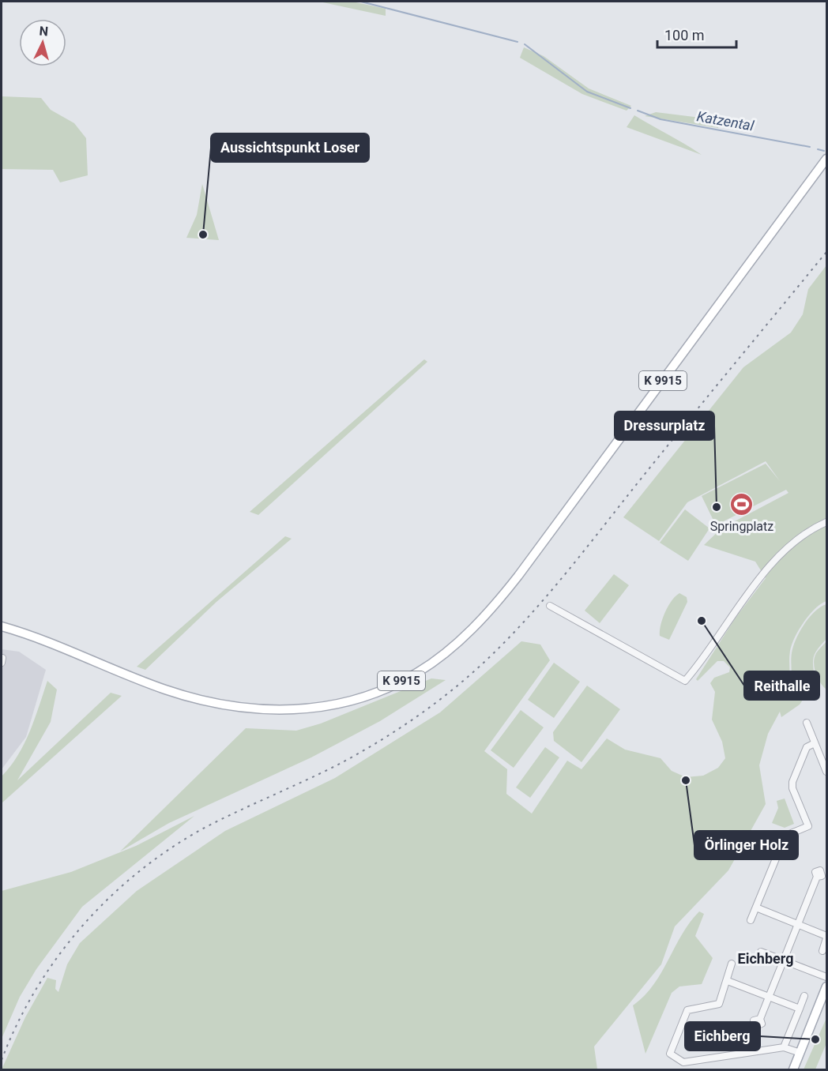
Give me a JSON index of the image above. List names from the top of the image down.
{
  "streets": {
    "main road": ["K 9915"]
  },
  "districts": ["Eichberg"],
  "water": ["Katzental"],
  "places": {
    "other": [
      "Aussichtspunkt Loser",
      "Dressurplatz",
      "Reithalle",
      "Örlinger Holz",
      "Eichberg"
    ],
    "sports": ["Springplatz"]
  },
  "scale_bar": "100 m",
  "north": "top"
}
